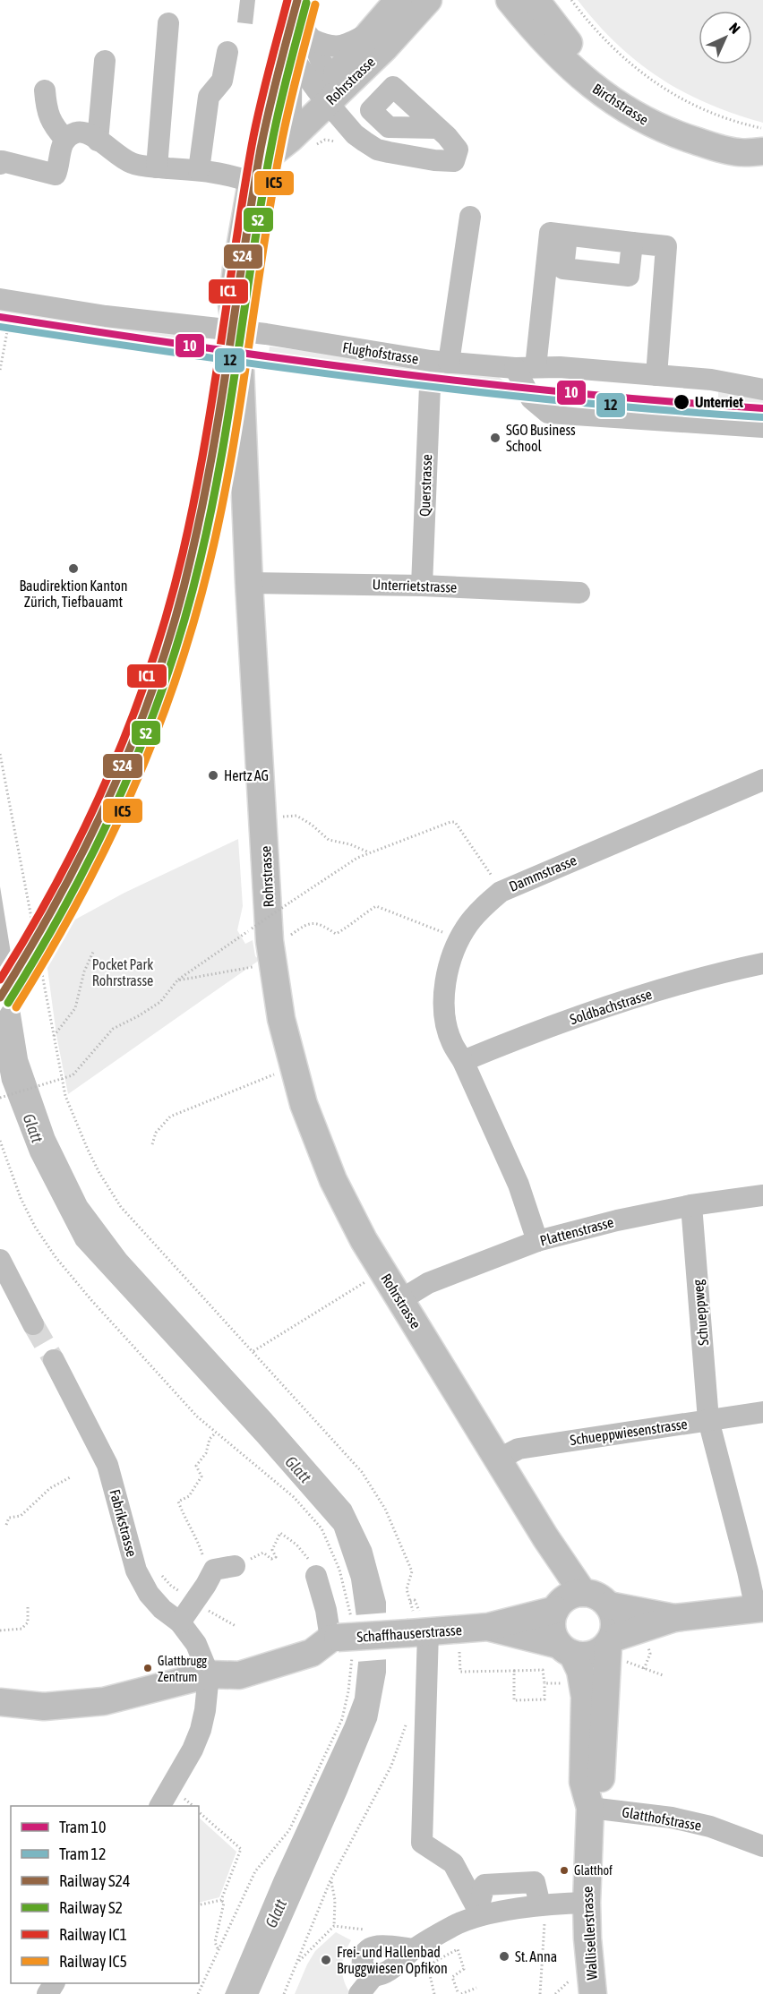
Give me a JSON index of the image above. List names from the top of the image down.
{
  "streets": {
    "main road": [
      "Rohrstrasse",
      "Birchstrasse",
      "Schaffhauserstrasse",
      "Wallisellerstrasse"
    ],
    "street": [
      "Flughofstrasse",
      "Querstrasse",
      "Unterrietstrasse",
      "Dammstrasse",
      "Soldbachstrasse",
      "Plattenstrasse",
      "Schueppweg",
      "Schueppwiesenstrasse",
      "Fabrikstrasse",
      "Glatthofstrasse"
    ]
  },
  "crossings": [
    ["Rohrstrasse", "Flughofstrasse"],
    ["Rohrstrasse", "Unterrietstrasse"],
    ["Rohrstrasse", "Plattenstrasse"],
    ["Rohrstrasse", "Schueppwiesenstrasse"],
    ["Rohrstrasse", "Schaffhauserstrasse"],
    ["Rohrstrasse", "Wallisellerstrasse"],
    ["Querstrasse", "Unterrietstrasse"],
    ["Dammstrasse", "Soldbachstrasse"],
    ["Dammstrasse", "Plattenstrasse"],
    ["Plattenstrasse", "Schueppweg"],
    ["Schueppweg", "Schueppwiesenstrasse"],
    ["Schueppweg", "Schaffhauserstrasse"],
    ["Fabrikstrasse", "Schaffhauserstrasse"],
    ["Schaffhauserstrasse", "Wallisellerstrasse"],
    ["Glatthofstrasse", "Wallisellerstrasse"]
  ],
  "water": ["Glatt"],
  "parks": ["Pocket Park Rohrstrasse"],
  "places": [
    "Unterriet",
    "SGO Business School",
    "Baudirektion Kanton Zürich, Tiefbauamt",
    "Hertz AG",
    "Glattbrugg Zentrum",
    "Glatthof",
    "St. Anna",
    "Frei- und Hallenbad Bruggwiesen Opfikon"
  ],
  "lines": [
    "rail line S24",
    "rail line IC1",
    "rail line S2",
    "rail line IC5",
    "tram line 10",
    "tram line 12"
  ],
  "legend": [
    "Tram 10",
    "Tram 12",
    "Railway S24",
    "Railway S2",
    "Railway IC1",
    "Railway IC5"
  ],
  "north": "top right"
}
